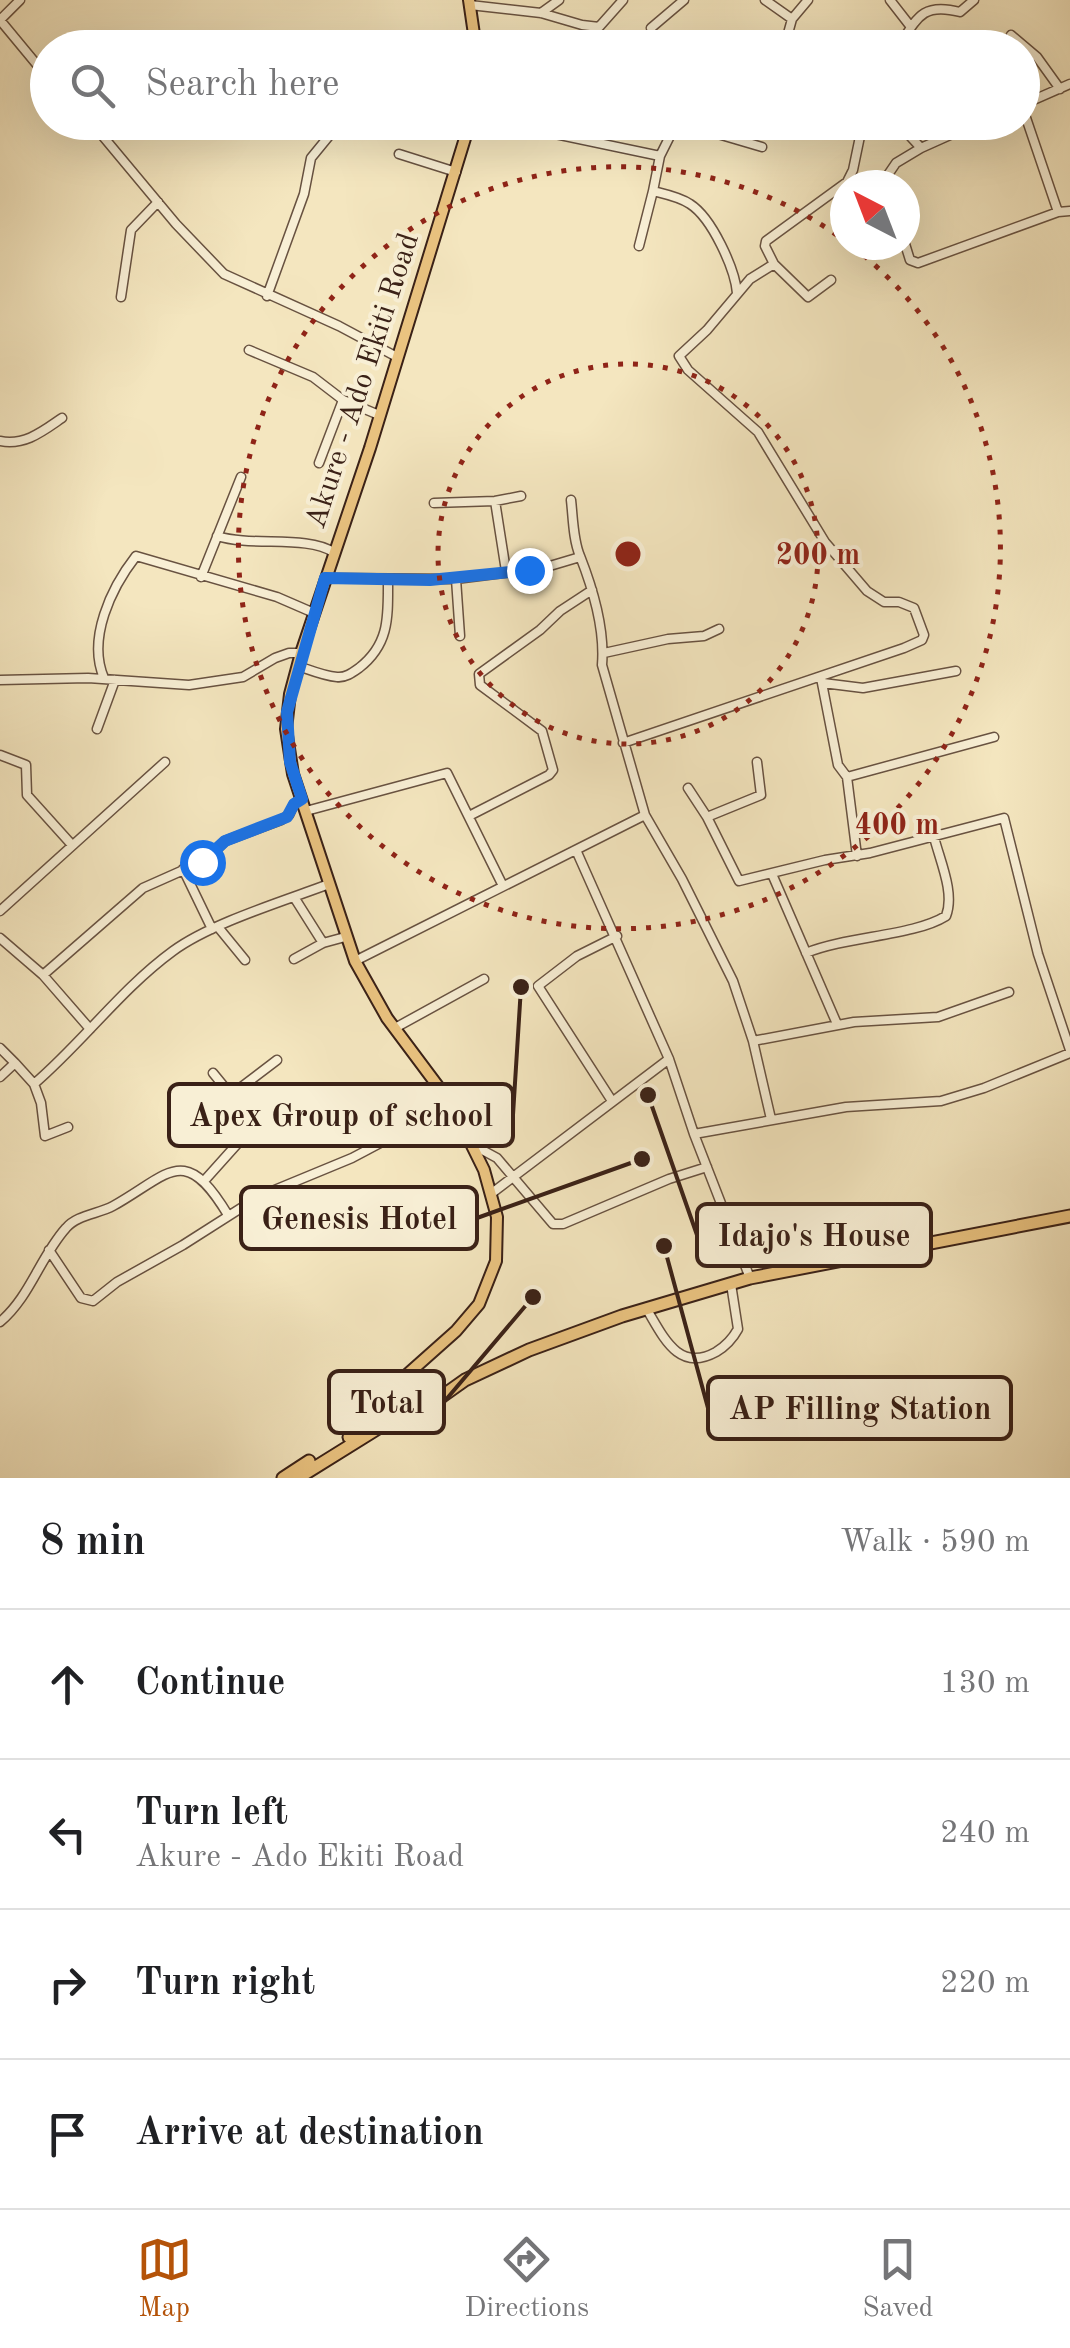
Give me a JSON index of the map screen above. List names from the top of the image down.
{
  "streets": {
    "main road": ["Akure - Ado Ekiti Road"]
  },
  "places": [
    "Apex Group of school",
    "Idajo's House",
    "Genesis Hotel",
    "AP Filling Station",
    "Total"
  ],
  "north": "top left",
  "page": {
    "search": "Search here",
    "heading": ["8 min", "Walk · 590 m"],
    "list": [
      ["Continue", "130 m"],
      ["Turn left", "Akure - Ado Ekiti Road", "240 m"],
      ["Turn right", "220 m"],
      "Arrive at destination"
    ],
    "nav": ["Map", "Directions", "Saved"]
  },
  "rings": ["200 m", "400 m"]
}
